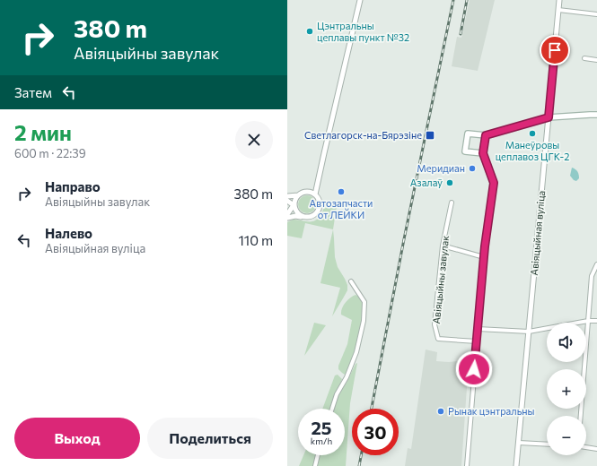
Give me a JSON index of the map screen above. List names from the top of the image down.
{
  "streets": {
    "street": ["Авіяцыйная вуліца", "Авіяцыйны завулак"]
  },
  "places": {
    "other": [
      "Цэнтральны цеплавы пункт №32",
      "Манеўровы цеплавоз ЦГК-2",
      "Меридиан",
      "Азалаў",
      "Автозапчасти от ЛЕЙКИ",
      "Рынак цэнтральны"
    ],
    "transit": ["Светлагорск-на-Бярэзіне"]
  },
  "page": {
    "turn": ["380 m", "Авіяцыйны завулак"],
    "then": "Затем",
    "heading": ["2 мин", "600 m · 22:39"],
    "list": [
      {
        "name": "Направо",
        "note": "Авіяцыйны завулак",
        "value": "380 m"
      },
      {
        "name": "Налево",
        "note": "Авіяцыйная вуліца",
        "value": "110 m"
      }
    ],
    "map_buttons": ["+", "−"],
    "speed": "25 km/h",
    "limit": "30",
    "buttons": ["Выход", "Поделиться"]
  }
}
